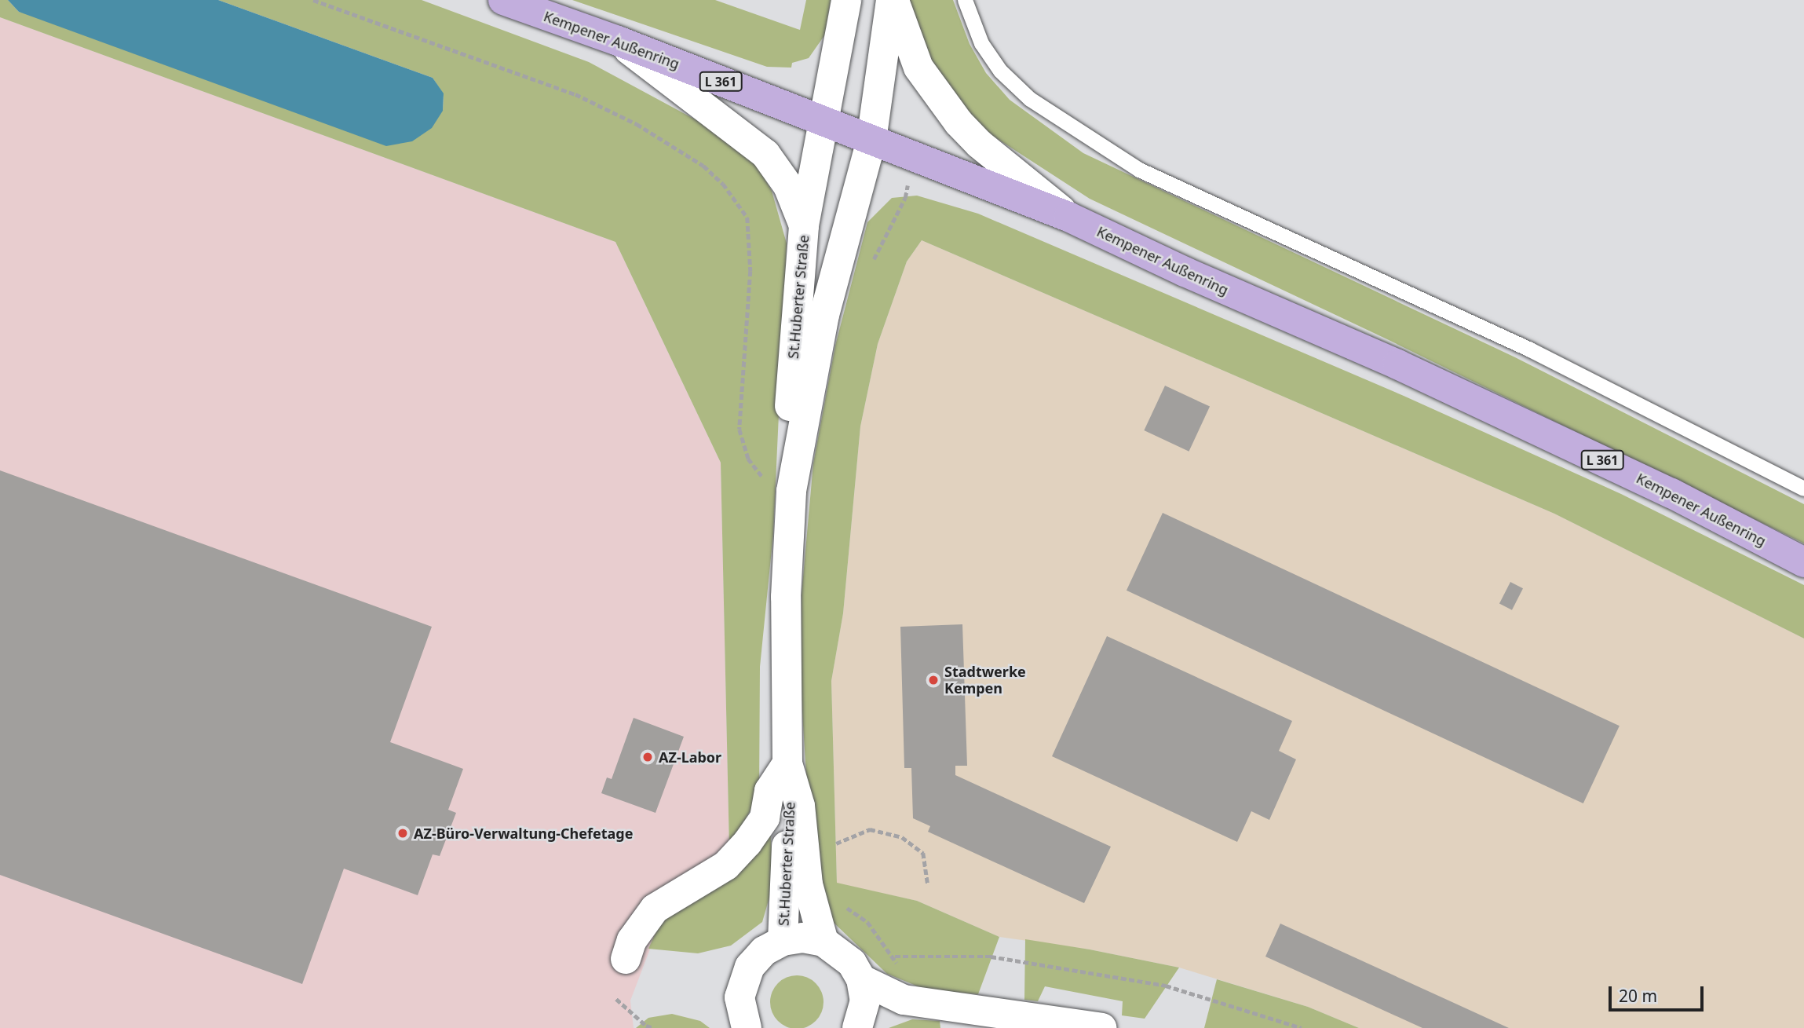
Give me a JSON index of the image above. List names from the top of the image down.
{
  "streets": {
    "main road": ["Kempener Außenring", "L 361"],
    "street": ["St.Huberter Straße"]
  },
  "crossings": [
    ["Kempener Außenring", "St.Huberter Straße"]
  ],
  "places": ["Stadtwerke Kempen", "AZ-Labor", "AZ-Büro-Verwaltung-Chefetage"],
  "scale_bar": "20 m"
}
